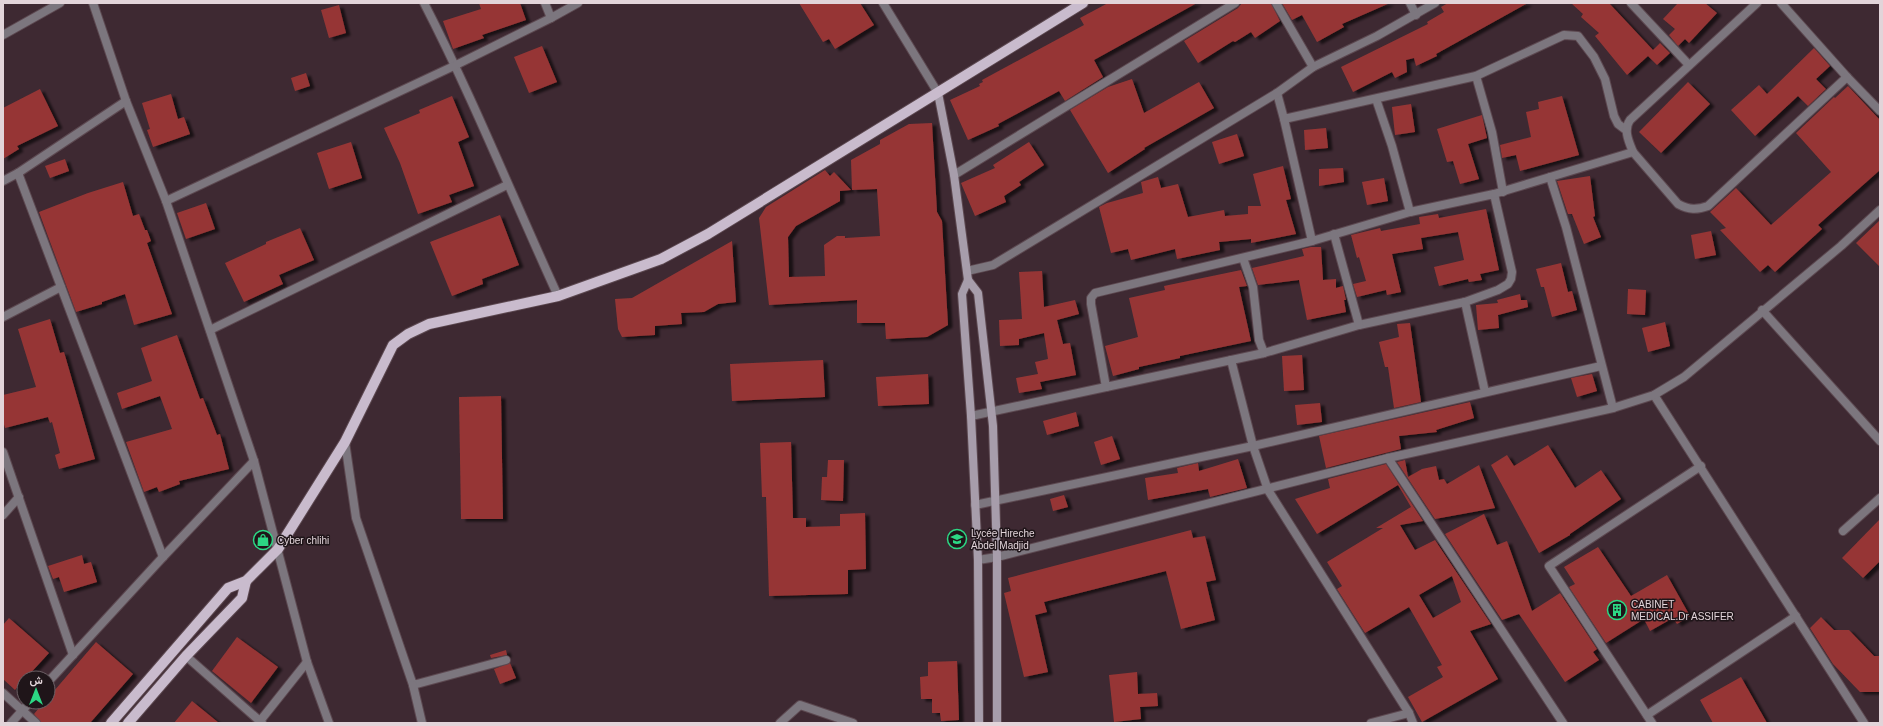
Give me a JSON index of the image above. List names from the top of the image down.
{
  "places": {
    "school or university": ["Lycée Hireche Abdel Madjid"],
    "shop": ["Cyber chlihi"],
    "building": ["CABINET MEDICAL.Dr ASSIFER"]
  },
  "north": "top"
}
